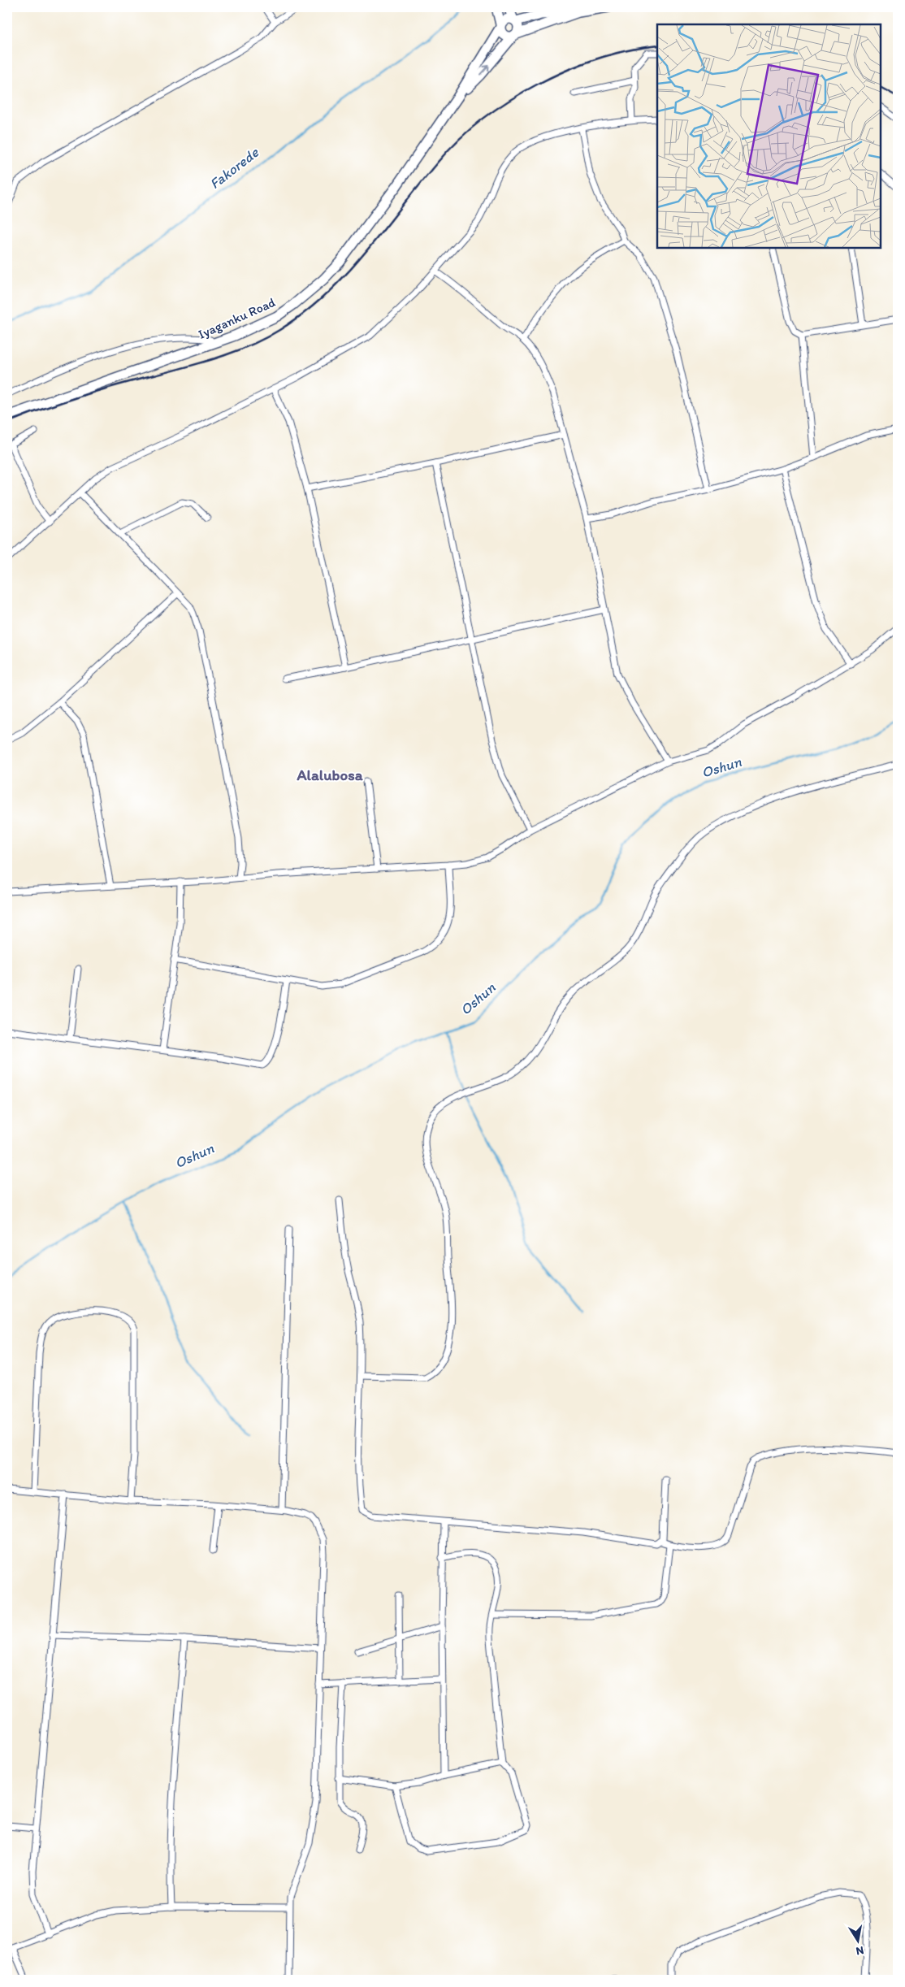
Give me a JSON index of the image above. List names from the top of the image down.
{
  "streets": {
    "main road": ["Iyaganku Road"]
  },
  "districts": ["Alalubosa"],
  "water": ["Fakorede", "Oshun"],
  "north": "bottom"
}
